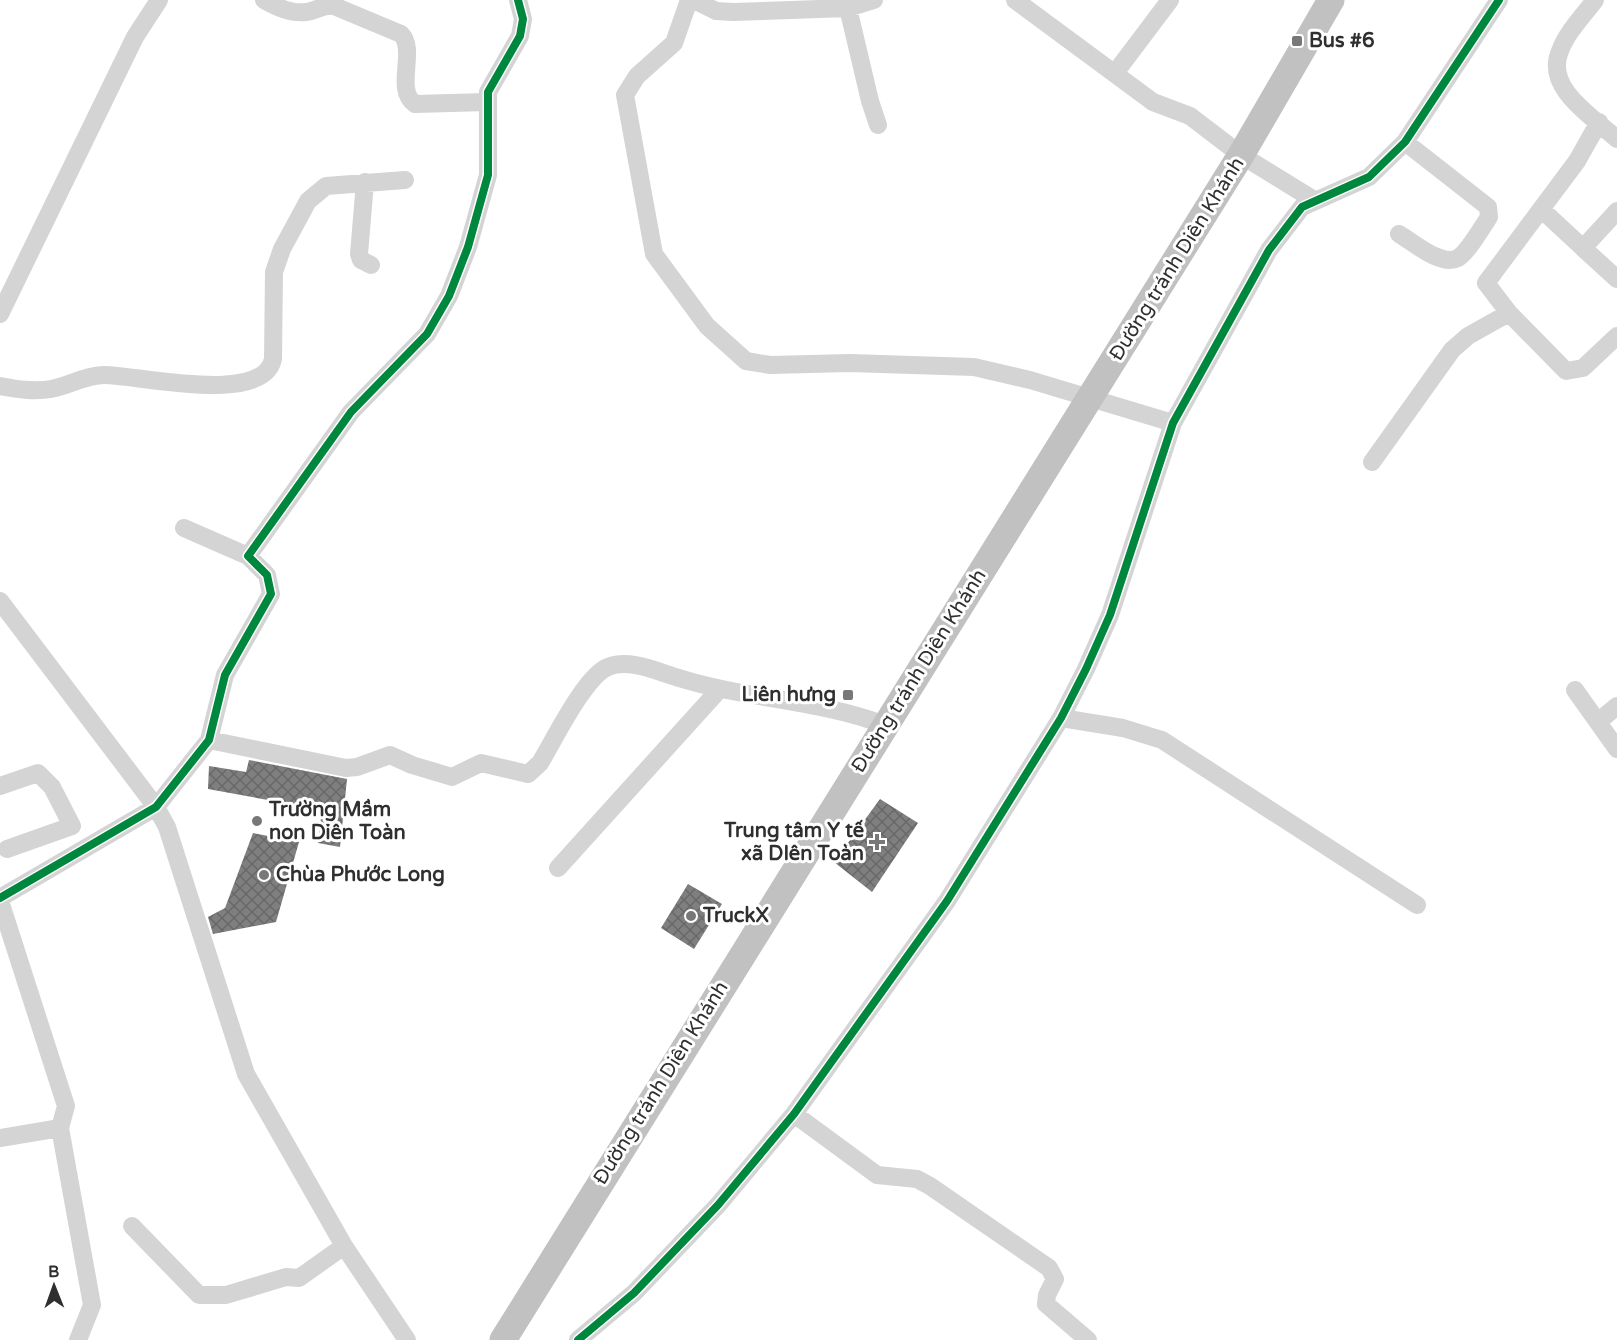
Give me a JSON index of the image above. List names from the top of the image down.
{
  "streets": {
    "highway": ["Đường tránh Diên Khánh"]
  },
  "places": {
    "transit": ["Bus #6", "Liên hưng"],
    "other": ["Trường Mầm non Diên Toàn", "Chùa Phước Long", "TruckX"],
    "health": ["Trung tâm Y tế xã DIên Toàn"]
  },
  "north": "top"
}
